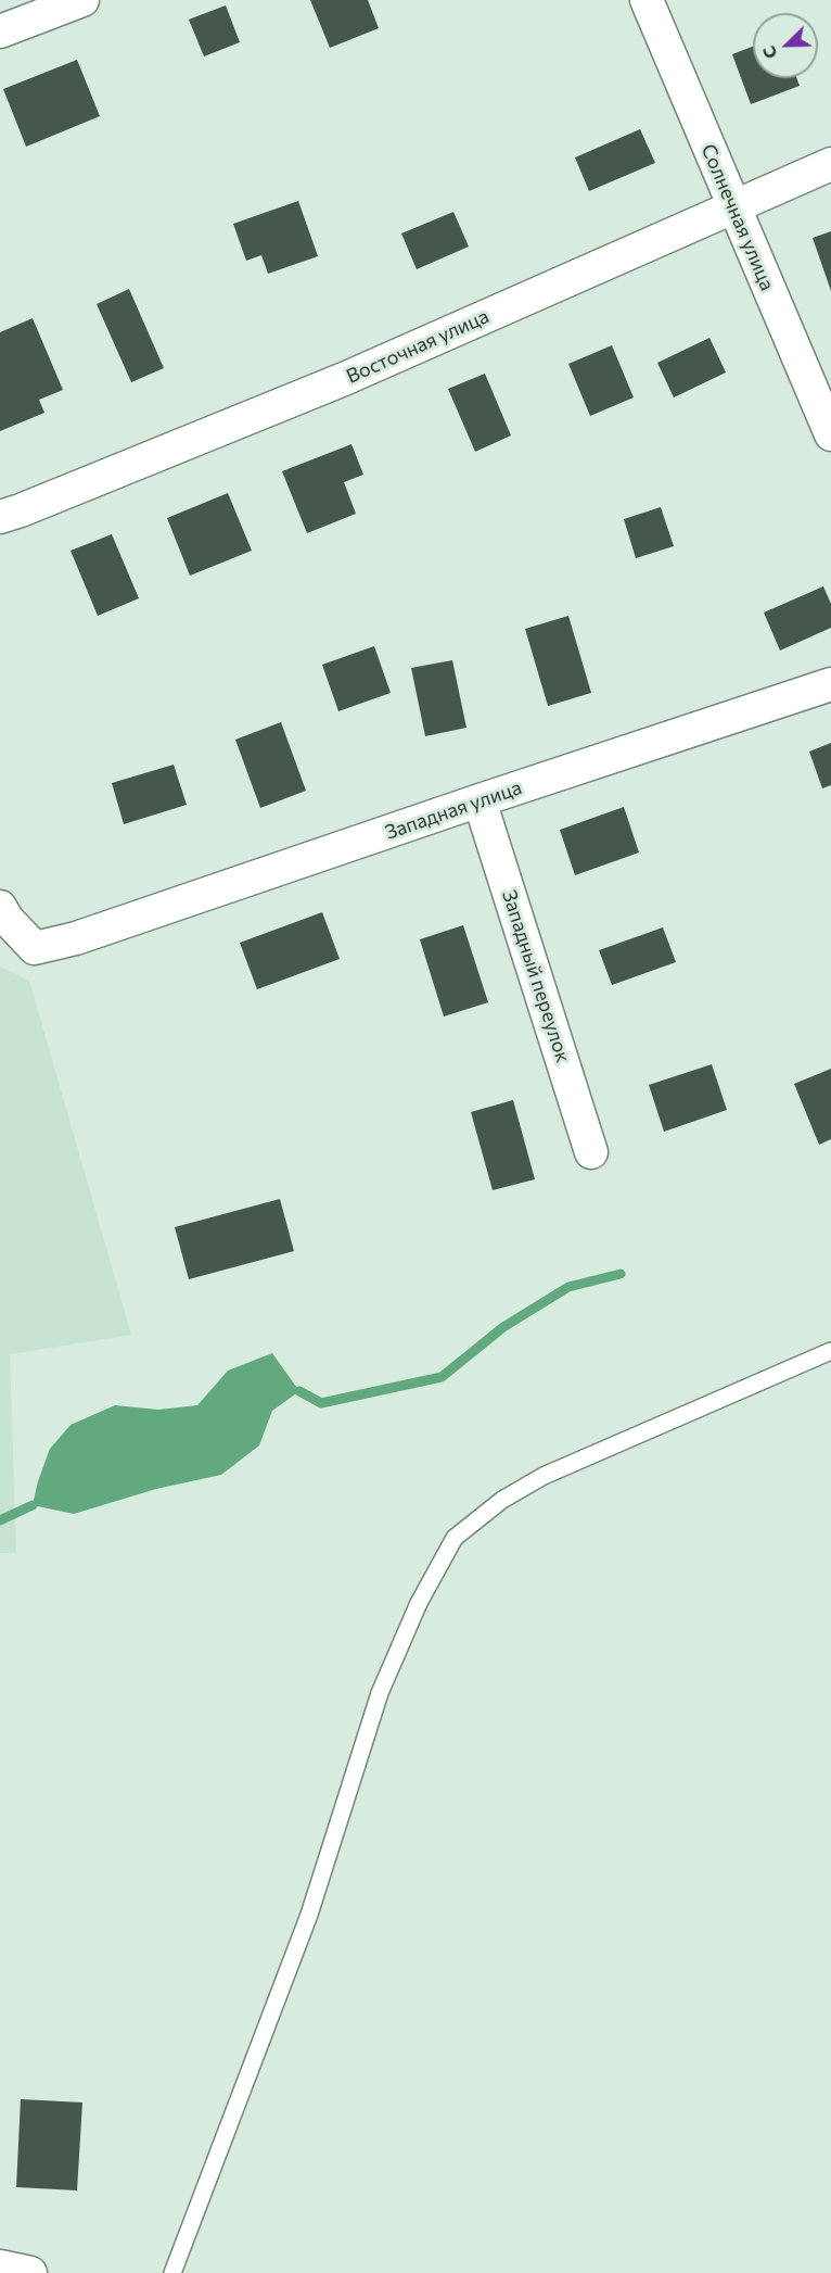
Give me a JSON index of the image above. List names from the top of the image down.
{
  "streets": {
    "street": [
      "Солнечная улица",
      "Восточная улица",
      "Западная улица",
      "Западный переулок"
    ]
  },
  "crossings": [
    ["Солнечная улица", "Восточная улица"],
    ["Западная улица", "Западный переулок"]
  ],
  "north": "bottom left"
}
